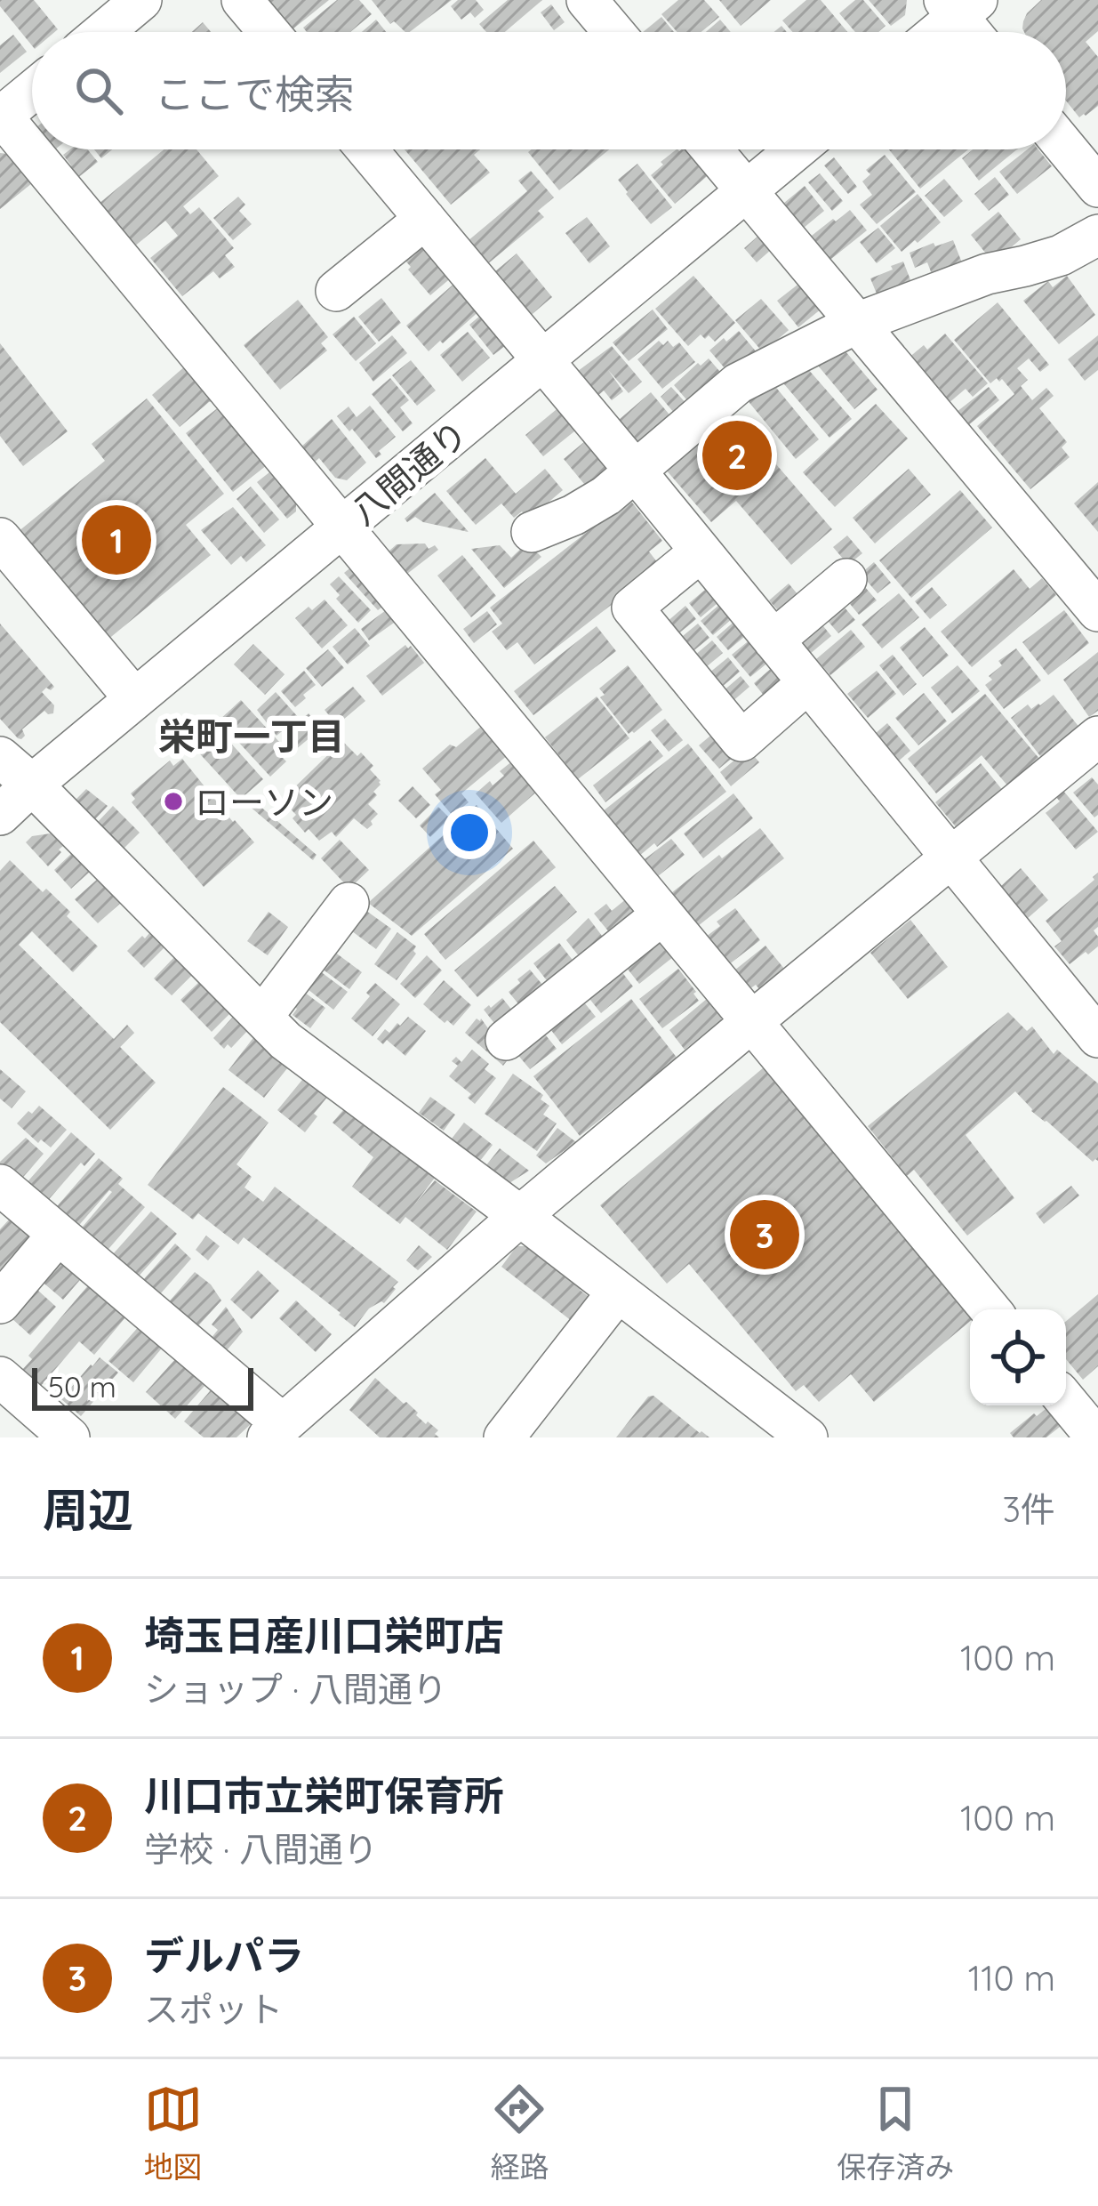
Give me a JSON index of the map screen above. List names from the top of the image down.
{
  "streets": {
    "street": ["八間通り"]
  },
  "districts": ["栄町一丁目"],
  "places": ["ローソン"],
  "scale_bar": "50 m",
  "page": {
    "search": "ここで検索",
    "pins": ["2", "1", "3"],
    "scale": "50 m",
    "heading": ["周辺", "3件"],
    "list": [
      {
        "mark": "1",
        "name": "埼玉日産川口栄町店",
        "note": "ショップ · 八間通り",
        "value": "100 m"
      },
      {
        "mark": "2",
        "name": "川口市立栄町保育所",
        "note": "学校 · 八間通り",
        "value": "100 m"
      },
      {
        "mark": "3",
        "name": "デルパラ",
        "note": "スポット",
        "value": "110 m"
      }
    ],
    "nav": ["地図", "経路", "保存済み"]
  }
}
